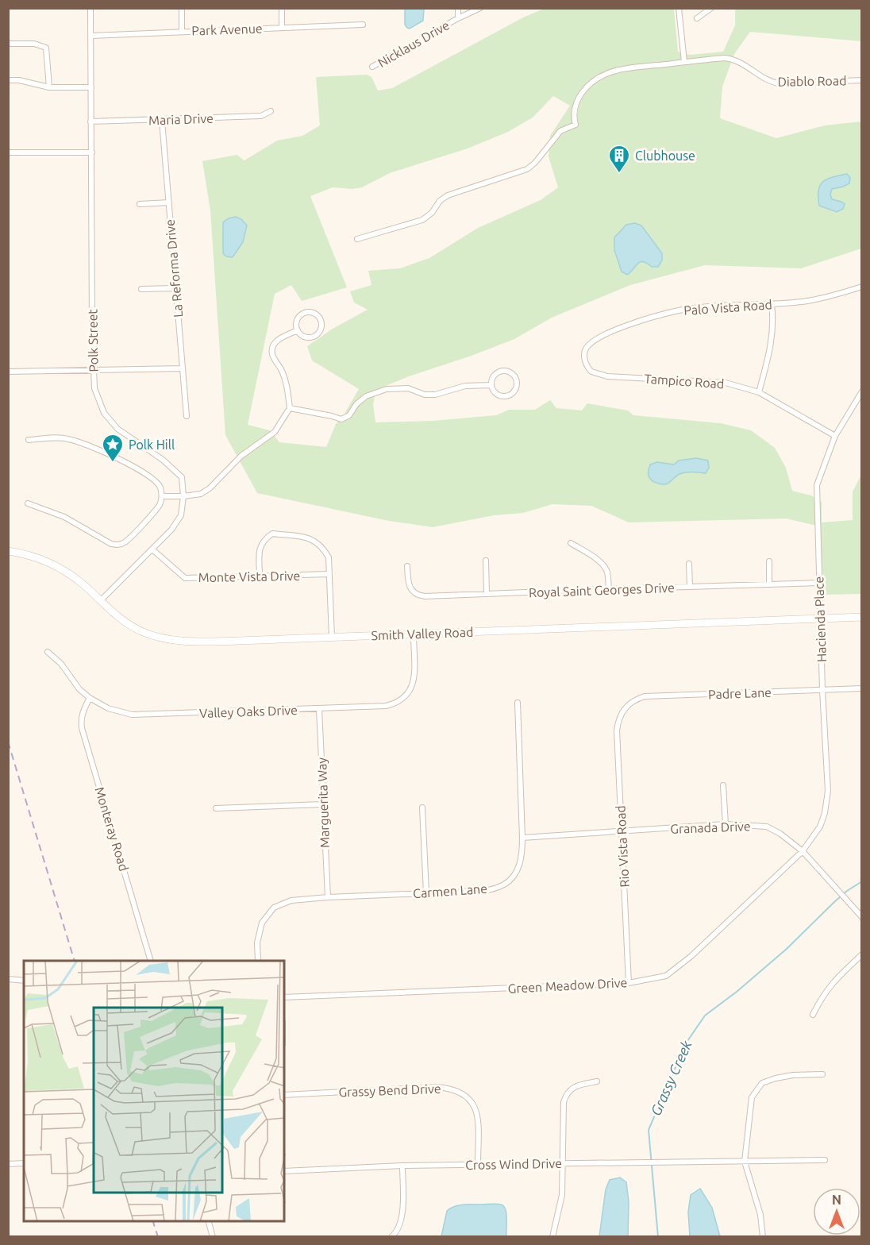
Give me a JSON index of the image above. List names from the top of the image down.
{
  "streets": {
    "main road": ["Smith Valley Road"],
    "street": [
      "Park Avenue",
      "Nicklaus Drive",
      "Diablo Road",
      "Maria Drive",
      "La Reforma Drive",
      "Palo Vista Road",
      "Polk Street",
      "Tampico Road",
      "Monte Vista Drive",
      "Royal Saint Georges Drive",
      "Hacienda Place",
      "Padre Lane",
      "Valley Oaks Drive",
      "Marguerita Way",
      "Granada Drive",
      "Monteray Road",
      "Rio Vista Road",
      "Carmen Lane",
      "Green Meadow Drive",
      "Grassy Bend Drive",
      "Cross Wind Drive"
    ]
  },
  "crossings": [
    ["Park Avenue", "Polk Street"],
    ["Maria Drive", "La Reforma Drive"],
    ["Maria Drive", "Polk Street"],
    ["Palo Vista Road", "Tampico Road"],
    ["Polk Street", "Monte Vista Drive"],
    ["Polk Street", "Smith Valley Road"],
    ["Tampico Road", "Hacienda Place"],
    ["Royal Saint Georges Drive", "Hacienda Place"],
    ["Hacienda Place", "Smith Valley Road"],
    ["Hacienda Place", "Padre Lane"],
    ["Hacienda Place", "Granada Drive"],
    ["Hacienda Place", "Green Meadow Drive"],
    ["Smith Valley Road", "Valley Oaks Drive"],
    ["Padre Lane", "Rio Vista Road"],
    ["Valley Oaks Drive", "Marguerita Way"],
    ["Valley Oaks Drive", "Monteray Road"],
    ["Marguerita Way", "Carmen Lane"],
    ["Granada Drive", "Rio Vista Road"],
    ["Granada Drive", "Carmen Lane"],
    ["Granada Drive", "Green Meadow Drive"],
    ["Rio Vista Road", "Green Meadow Drive"],
    ["Grassy Bend Drive", "Cross Wind Drive"]
  ],
  "water": ["Grassy Creek"],
  "places": {
    "building": ["Clubhouse"],
    "place": ["Polk Hill"]
  },
  "north": "top"
}
